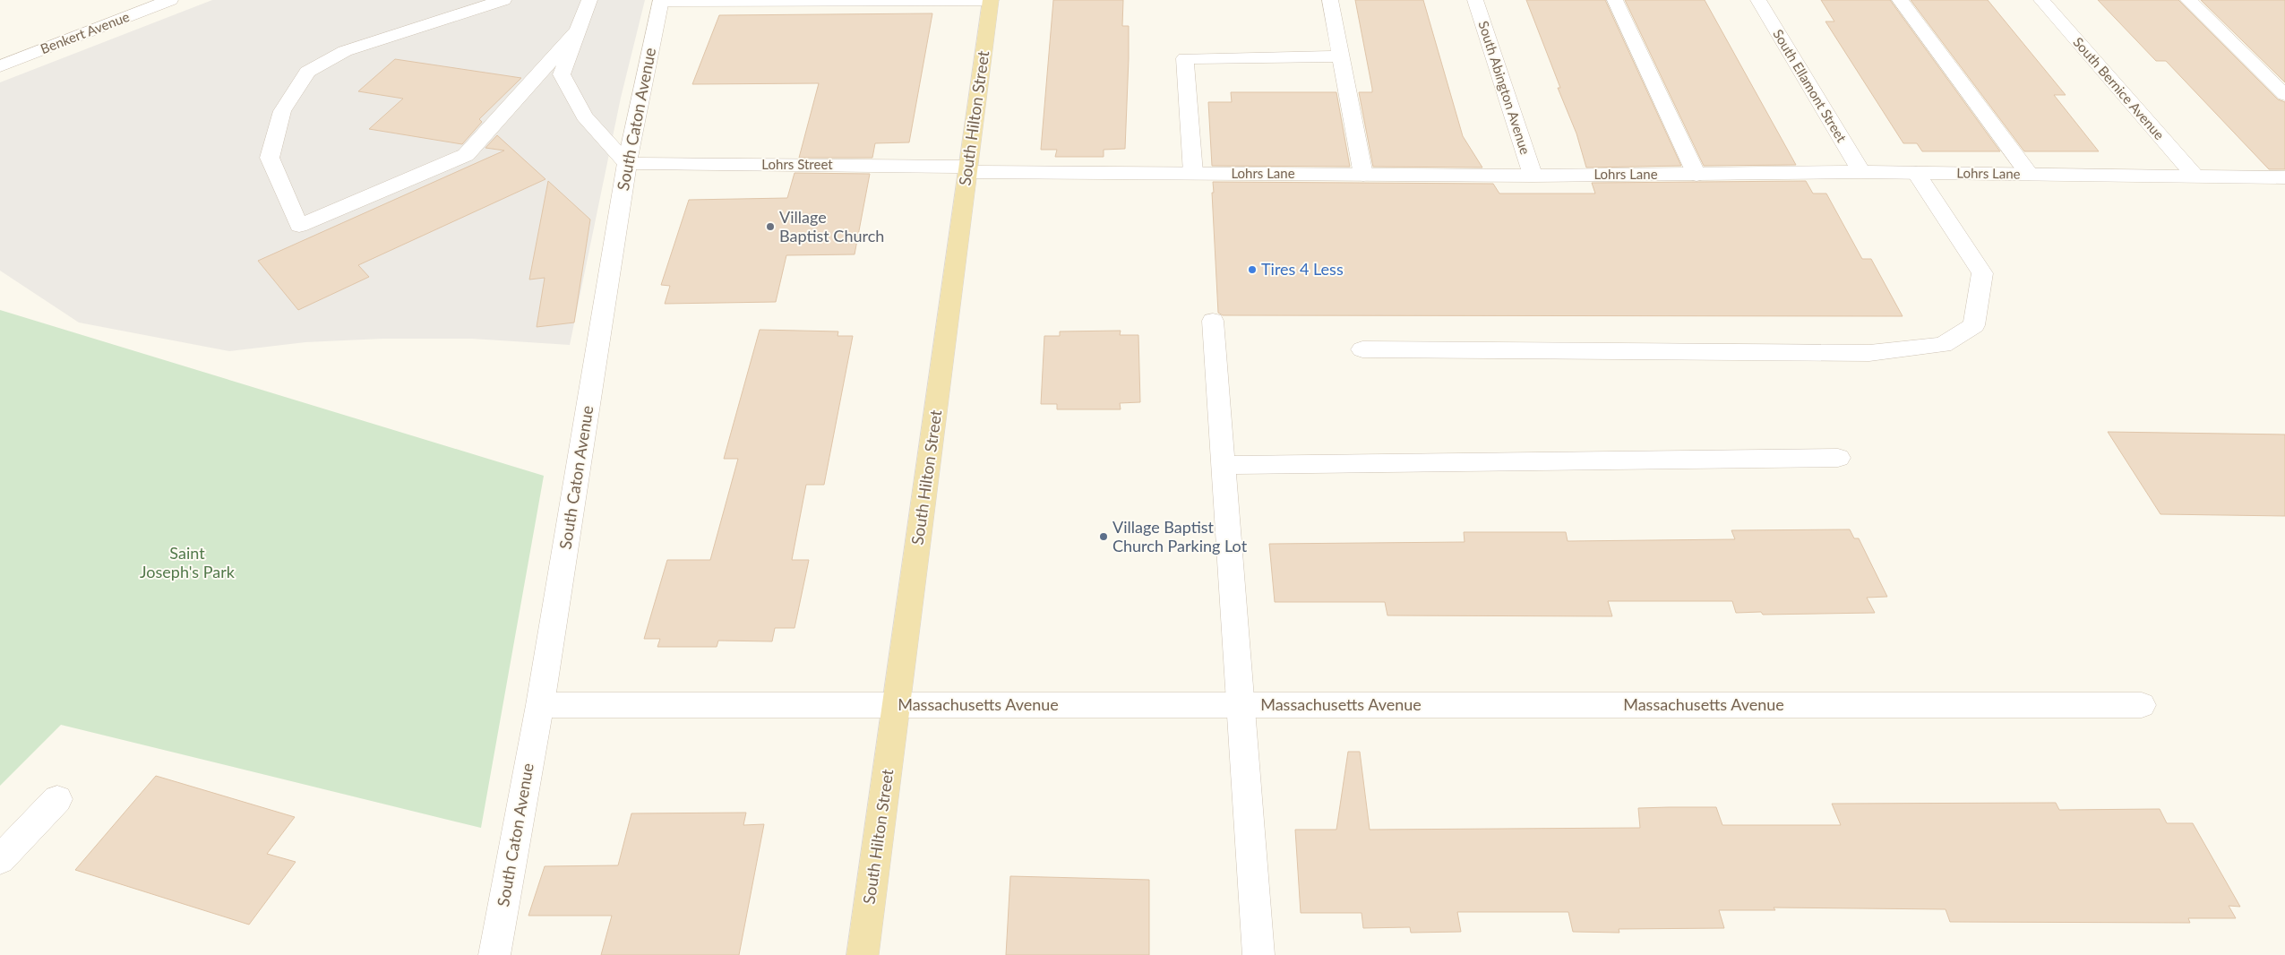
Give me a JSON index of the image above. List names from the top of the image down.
{
  "streets": {
    "main road": ["South Hilton Street"],
    "street": [
      "Benkert Avenue",
      "South Ellamont Street",
      "South Abington Avenue",
      "South Bernice Avenue",
      "South Caton Avenue",
      "Lohrs Street",
      "Lohrs Lane",
      "Massachusetts Avenue"
    ]
  },
  "crossings": [
    ["South Ellamont Street", "Lohrs Lane"],
    ["South Abington Avenue", "Lohrs Lane"],
    ["South Bernice Avenue", "Lohrs Lane"],
    ["South Hilton Street", "Lohrs Street"],
    ["South Hilton Street", "Lohrs Lane"],
    ["South Hilton Street", "Massachusetts Avenue"],
    ["South Caton Avenue", "Lohrs Street"],
    ["South Caton Avenue", "Massachusetts Avenue"],
    ["Lohrs Street", "Lohrs Lane"]
  ],
  "parks": ["Saint Joseph's Park"],
  "places": ["Village Baptist Church", "Tires 4 Less", "Village Baptist Church Parking Lot"]
}
